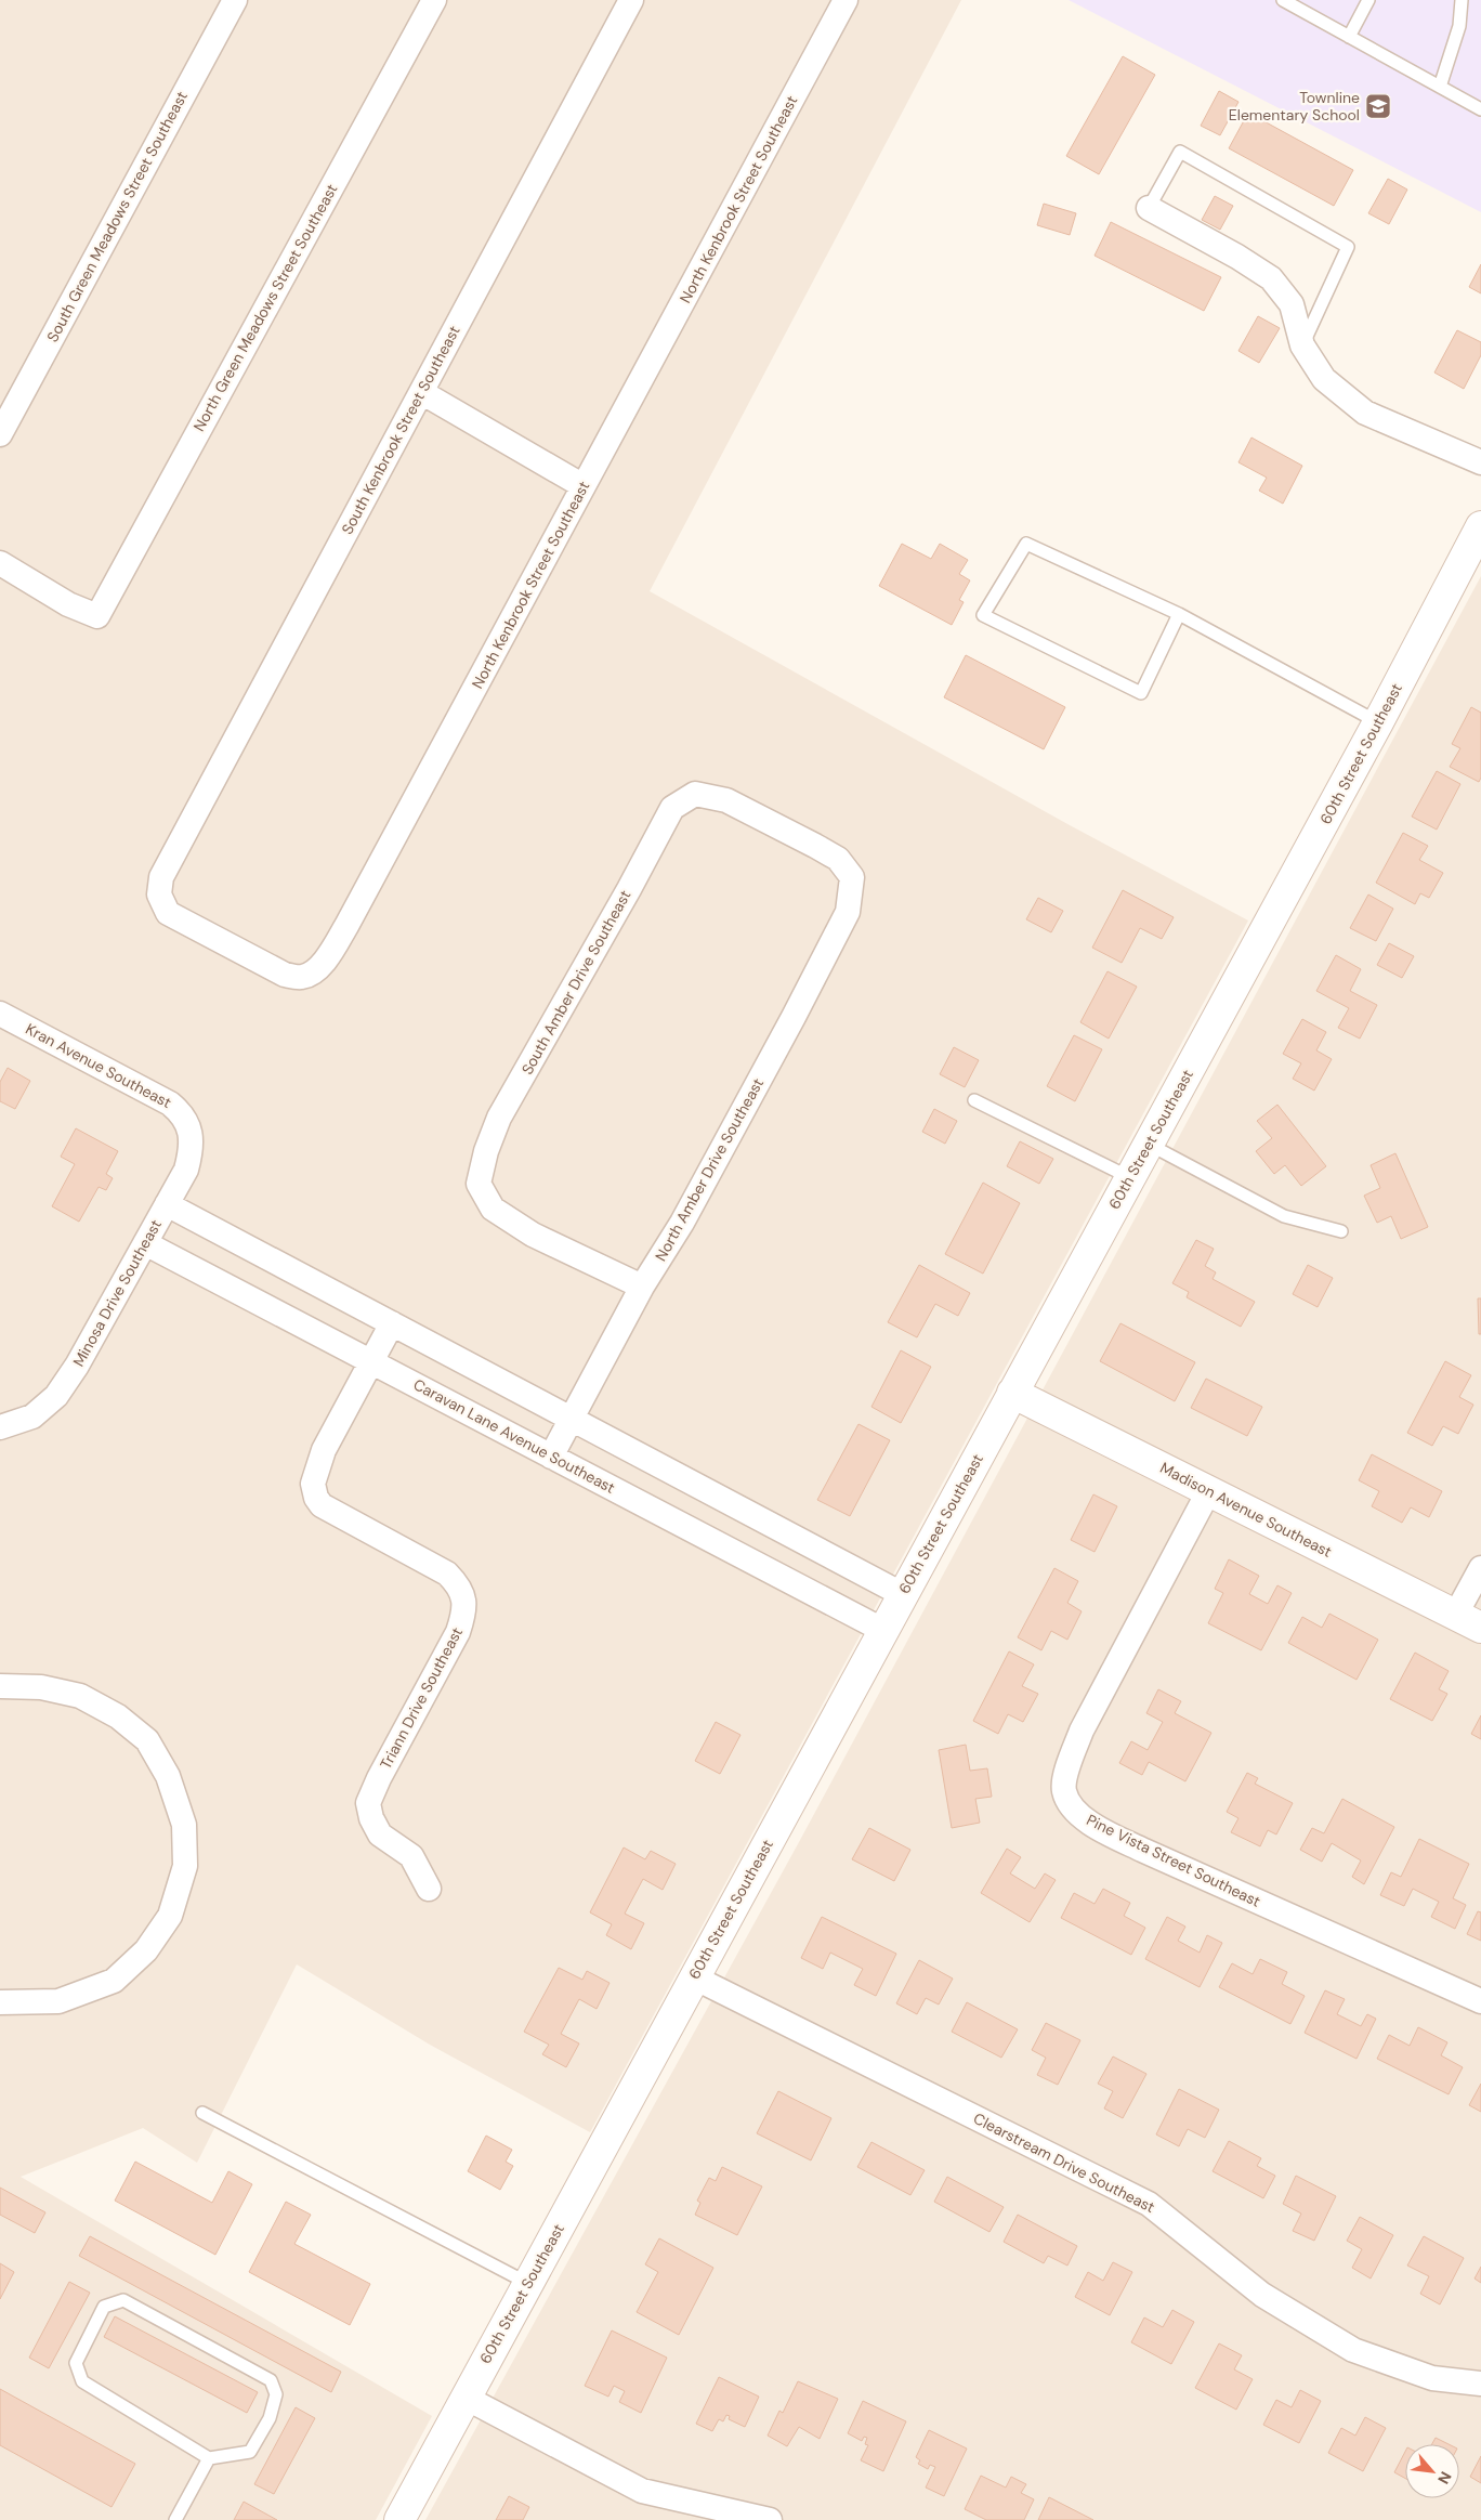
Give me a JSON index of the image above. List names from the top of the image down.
{
  "streets": {
    "main road": ["60th Street Southeast", "Madison Avenue Southeast"],
    "street": [
      "North Kenbrook Street Southeast",
      "South Green Meadows Street Southeast",
      "North Green Meadows Street Southeast",
      "South Kenbrook Street Southeast",
      "South Amber Drive Southeast",
      "Kran Avenue Southeast",
      "North Amber Drive Southeast",
      "Minosa Drive Southeast",
      "Caravan Lane Avenue Southeast",
      "Triann Drive Southeast",
      "Pine Vista Street Southeast",
      "Clearstream Drive Southeast"
    ]
  },
  "crossings": [
    ["North Kenbrook Street Southeast", "South Kenbrook Street Southeast"],
    ["60th Street Southeast", "Caravan Lane Avenue Southeast"],
    ["60th Street Southeast", "Madison Avenue Southeast"],
    ["60th Street Southeast", "Clearstream Drive Southeast"],
    ["South Amber Drive Southeast", "North Amber Drive Southeast"],
    ["Kran Avenue Southeast", "Minosa Drive Southeast"],
    ["North Amber Drive Southeast", "Caravan Lane Avenue Southeast"],
    ["Minosa Drive Southeast", "Caravan Lane Avenue Southeast"],
    ["Caravan Lane Avenue Southeast", "Triann Drive Southeast"],
    ["Madison Avenue Southeast", "Pine Vista Street Southeast"]
  ],
  "places": {
    "school or university": ["Townline Elementary School"]
  },
  "north": "bottom right"
}
